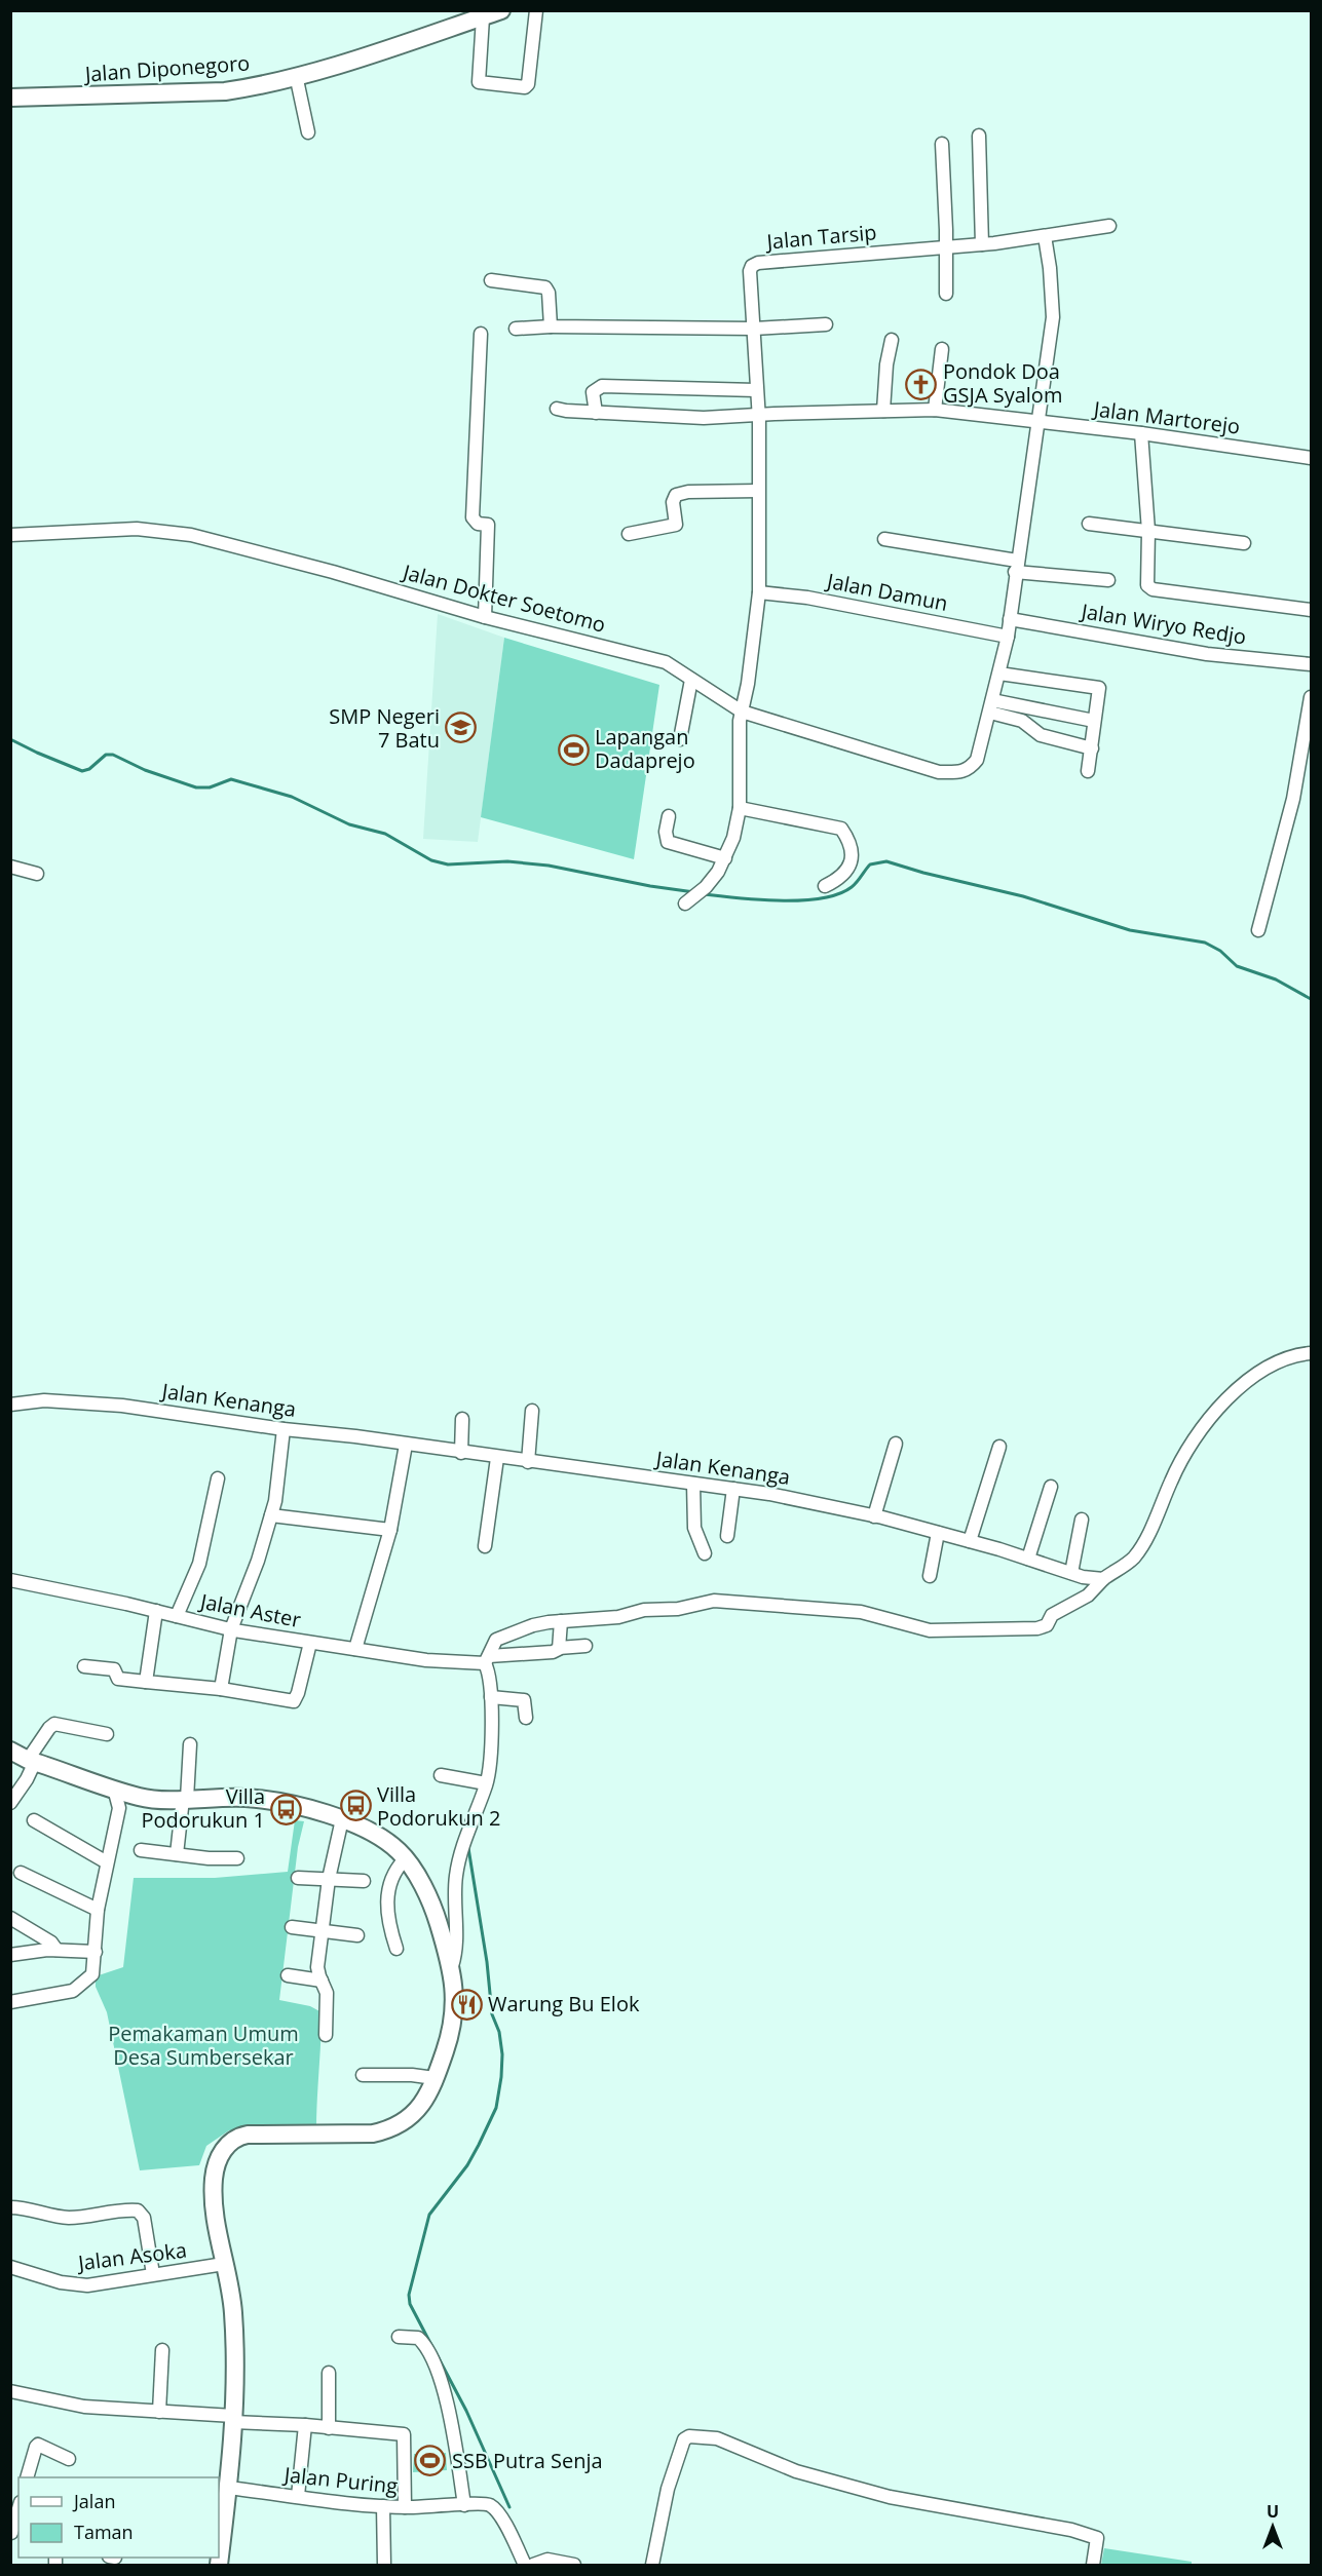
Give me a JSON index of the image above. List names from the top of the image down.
{
  "streets": {
    "main road": ["Jalan Diponegoro"],
    "street": [
      "Jalan Tarsip",
      "Jalan Martorejo",
      "Jalan Damun",
      "Jalan Dokter Soetomo",
      "Jalan Wiryo Redjo",
      "Jalan Kenanga",
      "Jalan Aster",
      "Jalan Asoka",
      "Jalan Puring"
    ]
  },
  "crossings": [
    ["Jalan Tarsip", "Jalan Martorejo"],
    ["Jalan Tarsip", "Jalan Damun"],
    ["Jalan Tarsip", "Jalan Dokter Soetomo"]
  ],
  "parks": ["Pemakaman Umum Desa Sumbersekar"],
  "places": {
    "church": ["Pondok Doa GSJA Syalom"],
    "school or university": ["SMP Negeri 7 Batu"],
    "sports": ["Lapangan Dadaprejo", "SSB Putra Senja"],
    "bus stop": ["Villa Podorukun 2", "Villa Podorukun 1"],
    "restaurant": ["Warung Bu Elok"]
  },
  "legend": ["Jalan", "Taman"],
  "north": "top"
}
